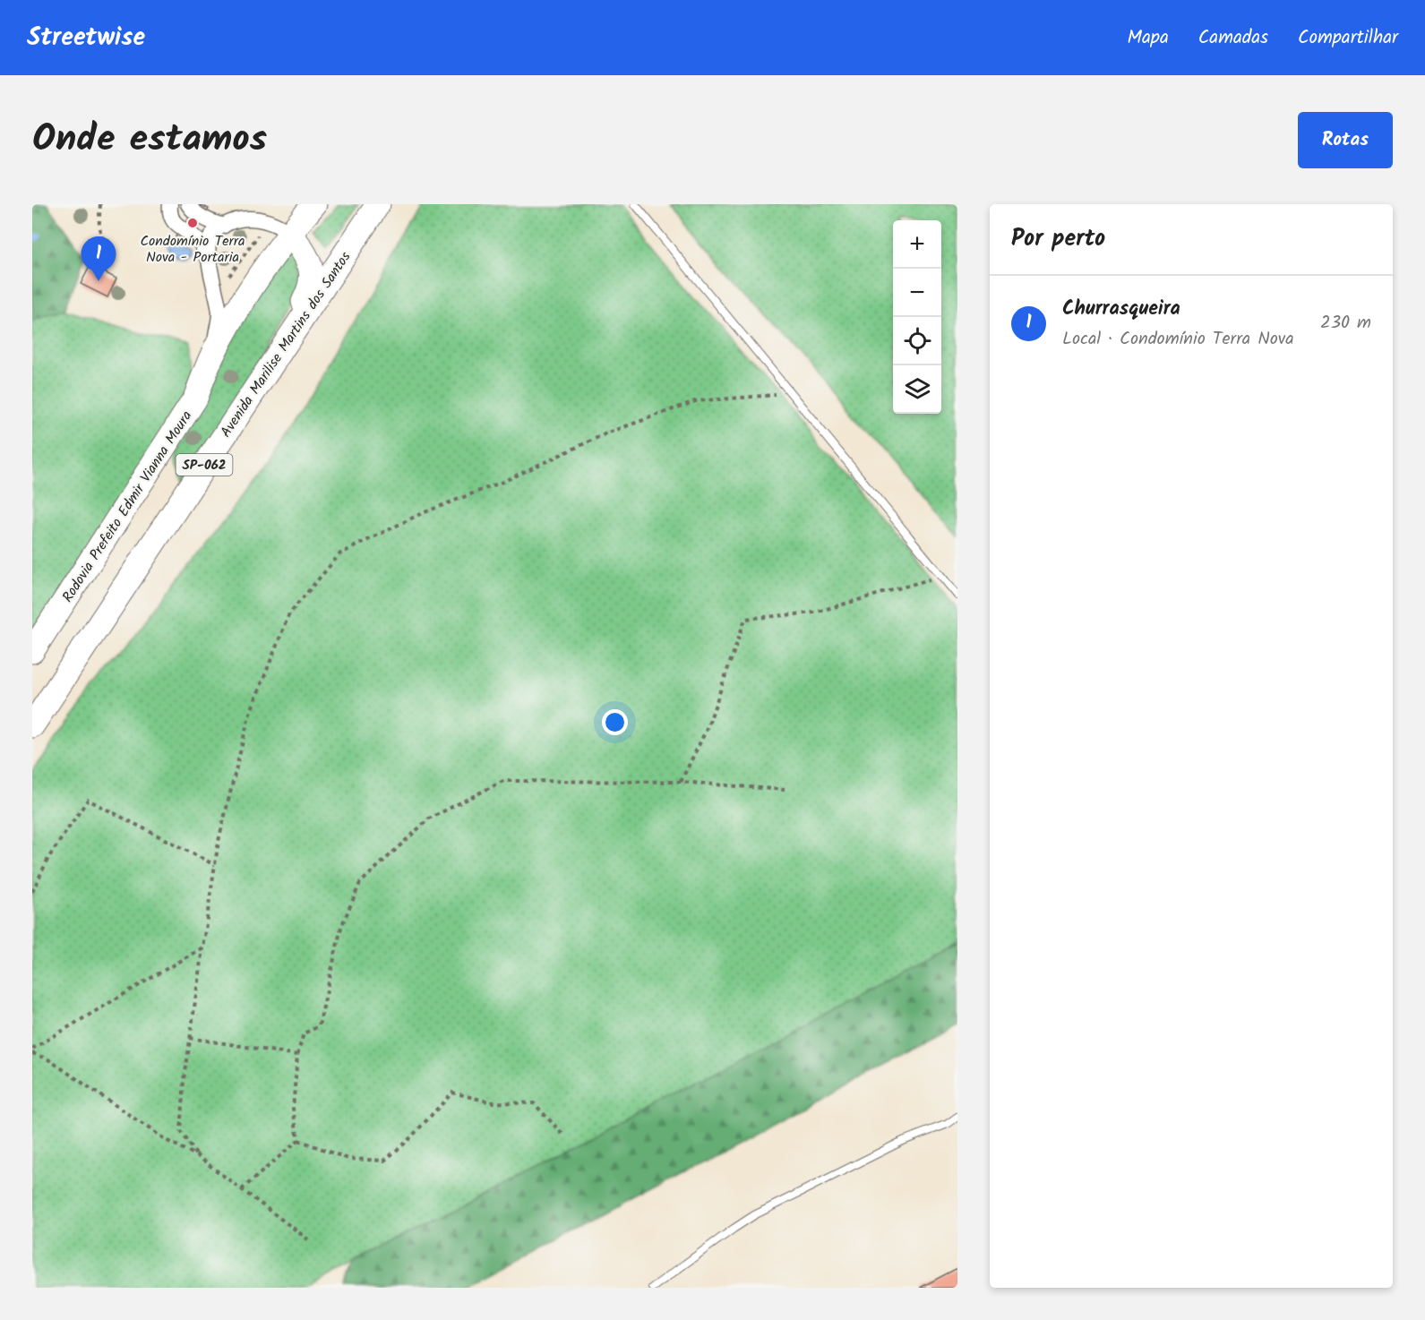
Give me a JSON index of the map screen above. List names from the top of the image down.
{
  "streets": {
    "main road": ["Avenida Marilise Martins dos Santos", "SP-062", "Rodovia Prefeito Edmir Vianna Moura"]
  },
  "crossings": [
    ["SP-062", "Rodovia Prefeito Edmir Vianna Moura"]
  ],
  "places": ["Condomínio Terra Nova - Portaria"],
  "page": {
    "header": "Streetwise",
    "nav": ["Mapa", "Camadas", "Compartilhar"],
    "title": "Onde estamos",
    "buttons": "Rotas",
    "heading": "Por perto",
    "map_buttons": ["+", "−"],
    "pins": "1",
    "list": [
      {
        "mark": "1",
        "name": "Churrasqueira",
        "note": "Local · Condomínio Terra Nova",
        "value": "230 m"
      }
    ]
  }
}
